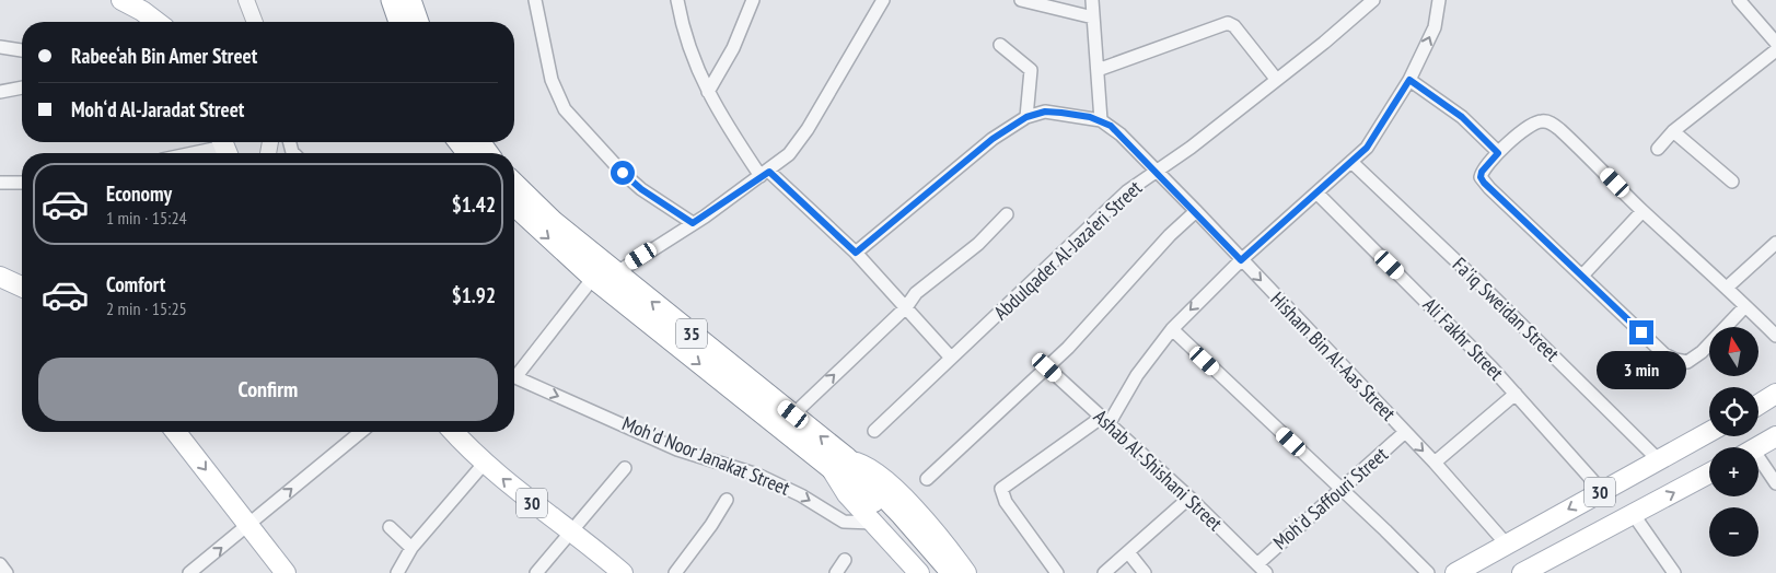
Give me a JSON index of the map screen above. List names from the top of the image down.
{
  "streets": {
    "highway": ["35"],
    "main road": ["30"],
    "street": [
      "Abdulqader Al-Jaza‘eri Street",
      "Fa'iq Sweidan Street",
      "Ali Fakhr Street",
      "Hisham Bin Al-Aas Street",
      "Moh'd Noor Janakat Street",
      "Ashab Al-Shishani Street",
      "Moh‘d Saffouri Street"
    ]
  },
  "crossings": [
    ["Abdulqader Al-Jaza‘eri Street", "Hisham Bin Al-Aas Street"],
    ["Fa'iq Sweidan Street", "30"],
    ["Ali Fakhr Street", "30"],
    ["Hisham Bin Al-Aas Street", "30"],
    ["Hisham Bin Al-Aas Street", "Moh‘d Saffouri Street"],
    ["Ashab Al-Shishani Street", "Moh‘d Saffouri Street"]
  ],
  "one_way": ["Moh'd Noor Janakat Street"],
  "north": "top",
  "page": {
    "banner": ["Rabee‘ah Bin Amer Street", "Moh‘d Al-Jaradat Street"],
    "list": [
      {
        "name": "Economy",
        "note": "1 min · 15:24",
        "value": "$1.42"
      },
      {
        "name": "Comfort",
        "note": "2 min · 15:25",
        "value": "$1.92"
      }
    ],
    "map_buttons": ["+", "−"],
    "buttons": "Confirm",
    "bubble": "3 min"
  }
}
